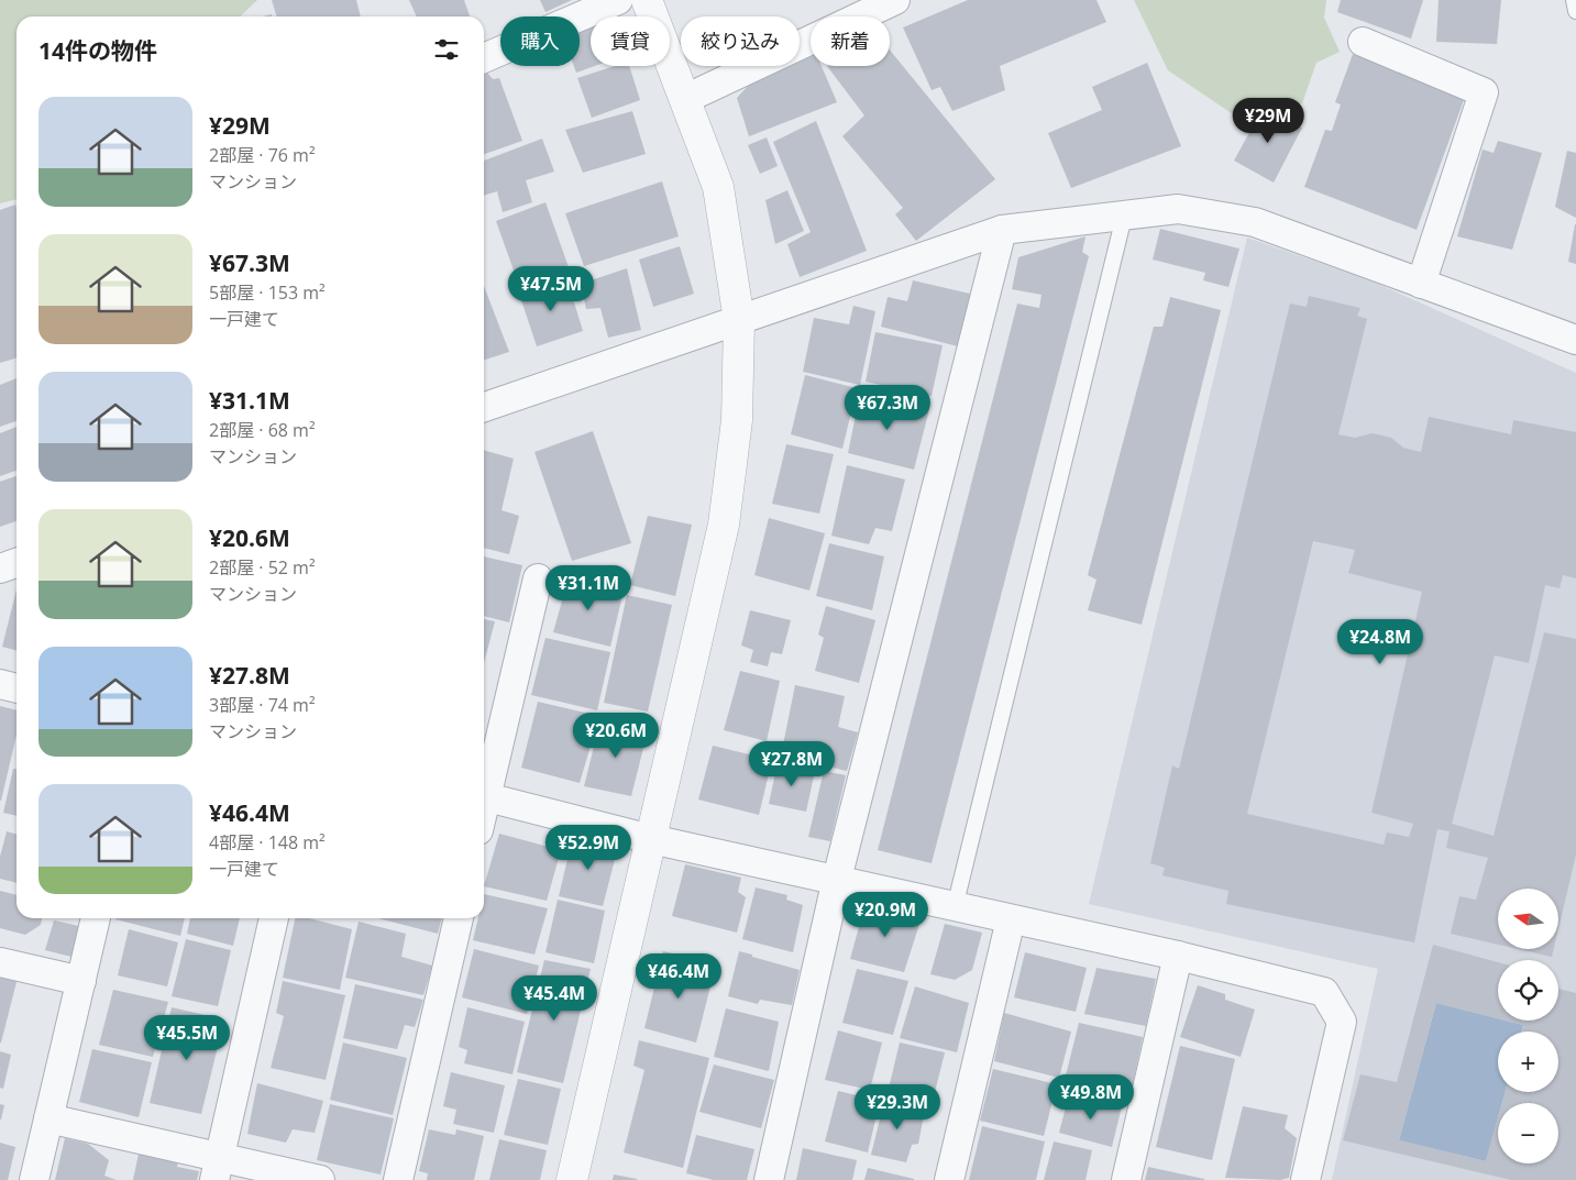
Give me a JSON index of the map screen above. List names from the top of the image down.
{
  "north": "left",
  "page": {
    "chip": [
      "購入",
      "賃貸",
      "絞り込み",
      "新着"
    ],
    "heading": "14件の物件",
    "list": [
      {
        "name": "¥29M",
        "note": "2部屋 · 76 m² · マンション"
      },
      {
        "name": "¥67.3M",
        "note": "5部屋 · 153 m² · 一戸建て"
      },
      {
        "name": "¥31.1M",
        "note": "2部屋 · 68 m² · マンション"
      },
      {
        "name": "¥20.6M",
        "note": "2部屋 · 52 m² · マンション"
      },
      {
        "name": "¥27.8M",
        "note": "3部屋 · 74 m² · マンション"
      },
      {
        "name": "¥46.4M",
        "note": "4部屋 · 148 m² · 一戸建て"
      }
    ],
    "price": [
      "¥29M",
      "¥47.5M",
      "¥67.3M",
      "¥31.1M",
      "¥24.8M",
      "¥20.6M",
      "¥27.8M",
      "¥52.9M",
      "¥20.9M",
      "¥46.4M",
      "¥45.4M",
      "¥45.5M",
      "¥49.8M",
      "¥29.3M"
    ],
    "map_buttons": ["+", "−"]
  }
}
